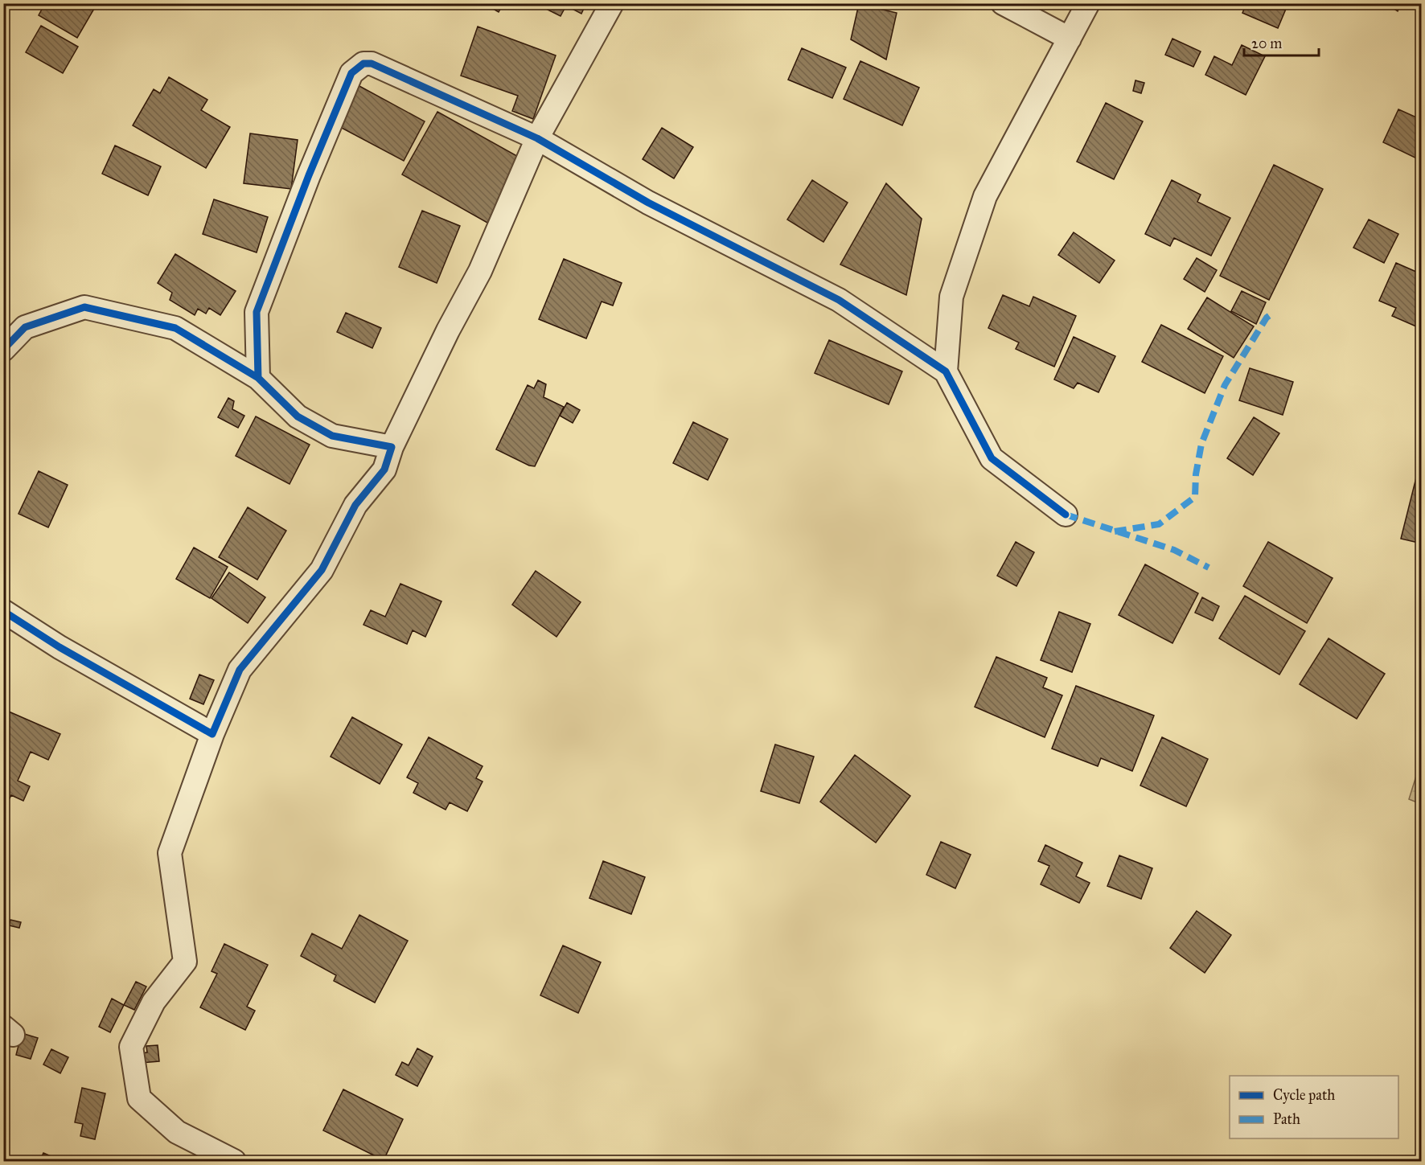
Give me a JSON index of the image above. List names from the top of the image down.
{
  "legend": ["Cycle path", "Path"],
  "scale_bar": "20 m"
}
